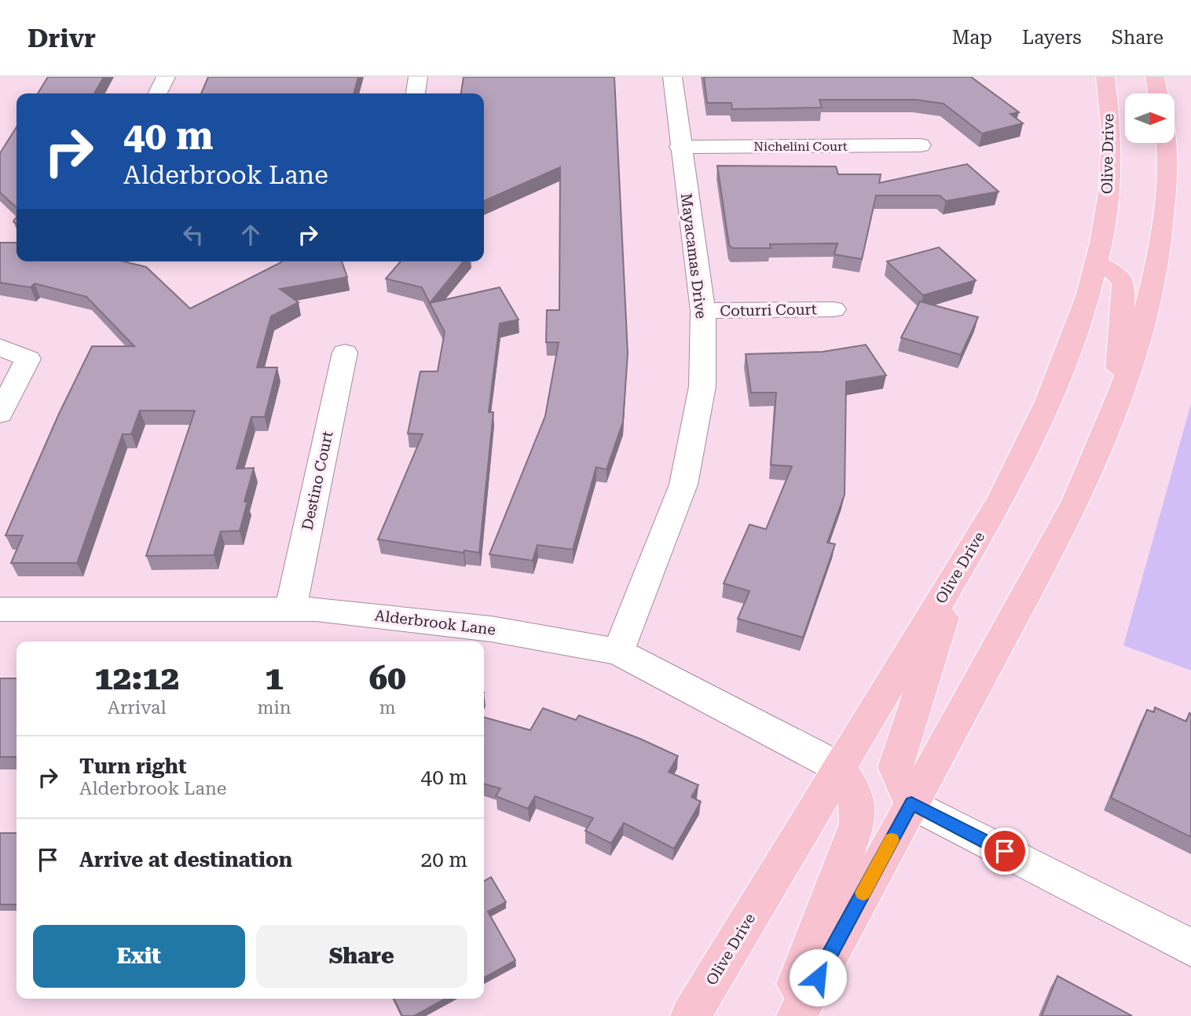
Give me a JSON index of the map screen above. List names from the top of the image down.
{
  "streets": {
    "main road": ["Olive Drive"],
    "street": [
      "Nichelini Court",
      "Mayacamas Drive",
      "Coturri Court",
      "Destino Court",
      "Alderbrook Lane"
    ]
  },
  "crossings": [
    ["Nichelini Court", "Mayacamas Drive"],
    ["Olive Drive", "Alderbrook Lane"],
    ["Mayacamas Drive", "Coturri Court"],
    ["Mayacamas Drive", "Alderbrook Lane"],
    ["Destino Court", "Alderbrook Lane"]
  ],
  "north": "right",
  "page": {
    "header": "Drivr",
    "nav": ["Map", "Layers", "Share"],
    "turn": ["40 m", "Alderbrook Lane"],
    "eta": [
      "12:12",
      "Arrival",
      "1",
      "min",
      "60",
      "m"
    ],
    "list": [
      {
        "name": "Turn right",
        "note": "Alderbrook Lane",
        "value": "40 m"
      },
      {
        "name": "Arrive at destination",
        "value": "20 m"
      }
    ],
    "buttons": ["Exit", "Share"]
  }
}
